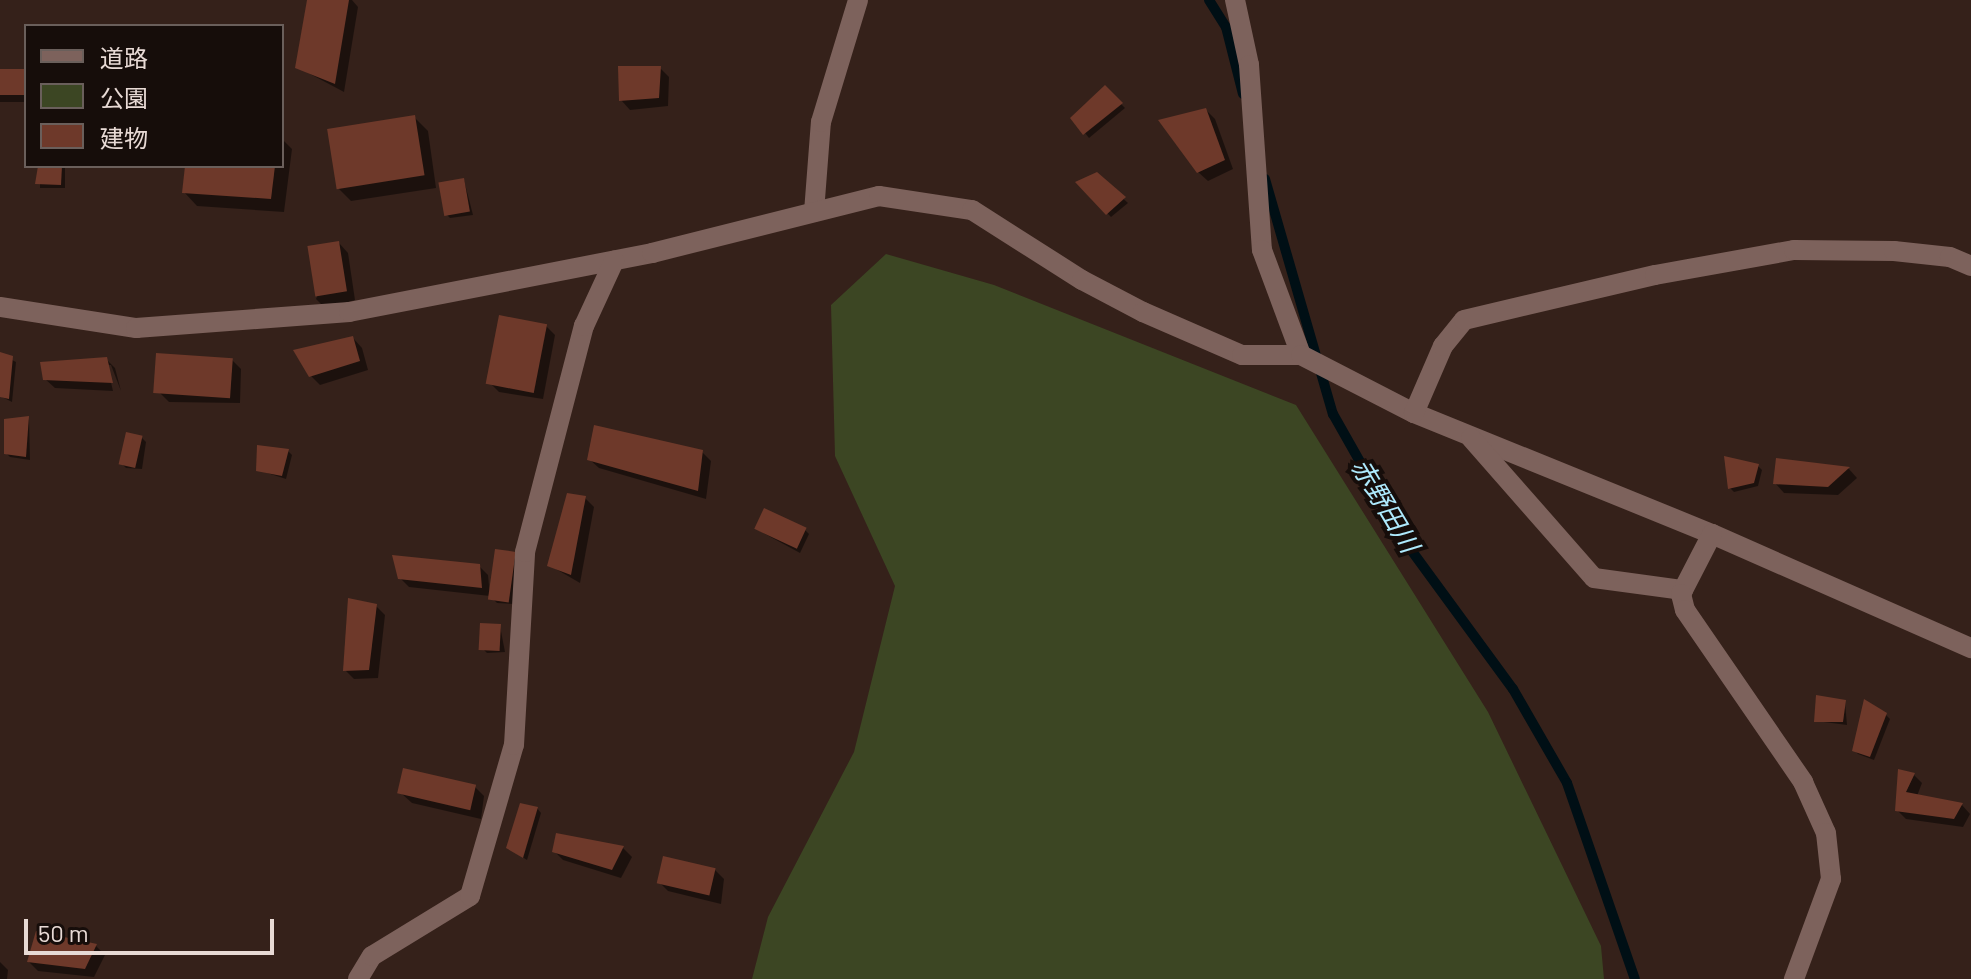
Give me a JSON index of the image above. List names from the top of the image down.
{
  "water": ["赤野田川"],
  "legend": ["道路", "公園", "建物"],
  "scale_bar": "50 m"
}
